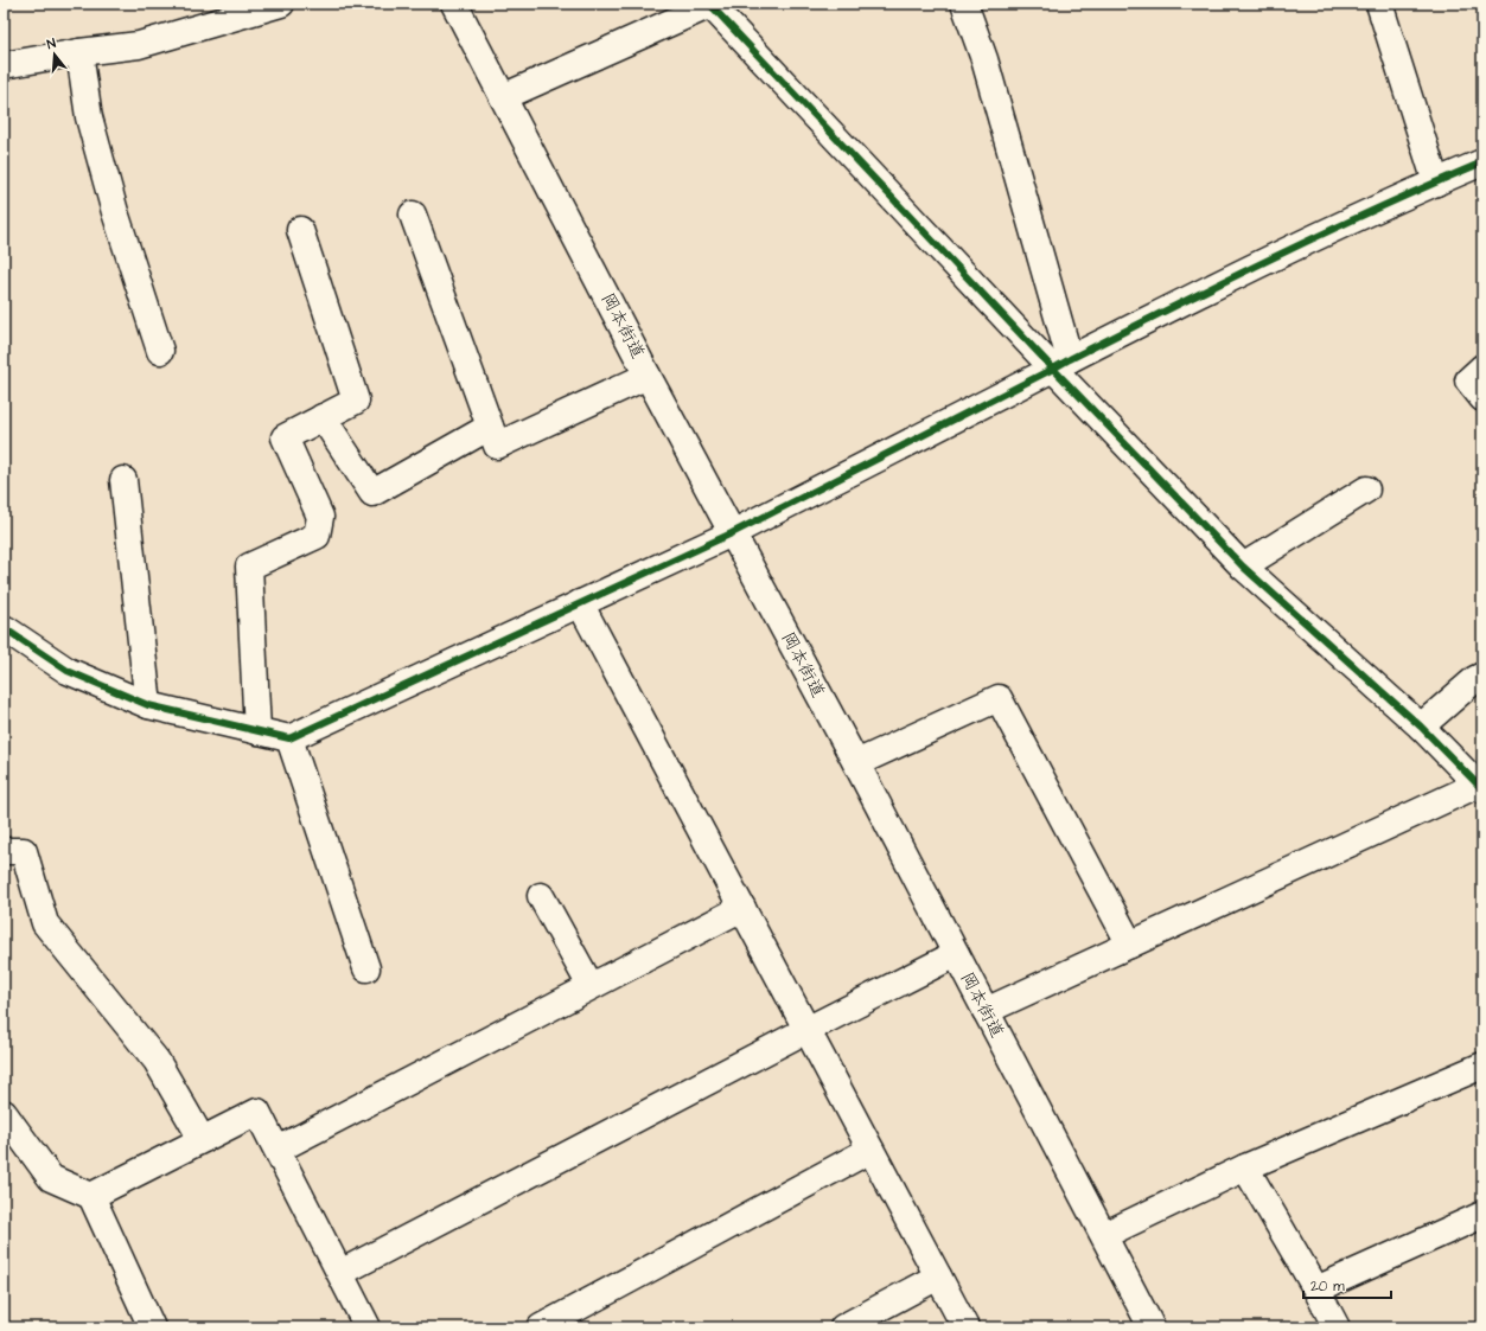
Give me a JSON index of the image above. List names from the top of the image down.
{
  "streets": {
    "street": ["岡本街道"]
  },
  "scale_bar": "20 m",
  "north": "top"
}
